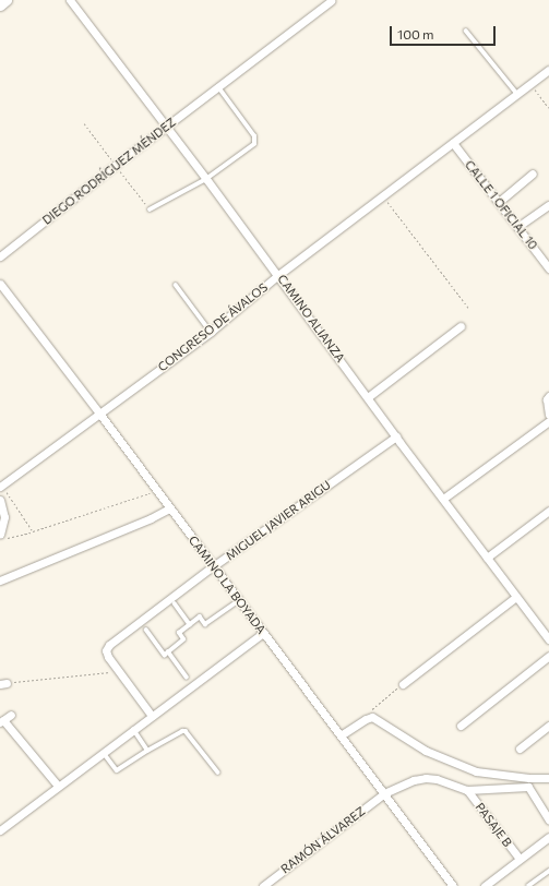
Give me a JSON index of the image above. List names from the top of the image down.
{
  "streets": {
    "street": [
      "DIEGO RODRÍGUEZ MÉNDEZ",
      "CALLE 1 OFICIAL 10",
      "CAMINO ALIANZA",
      "CONGRESO DE ÁVALOS",
      "MIGUEL JAVIER ARIGU",
      "CAMINO LA BOYADA",
      "PASAJE B",
      "RAMÓN ÁLVAREZ"
    ]
  },
  "crossings": [
    ["DIEGO RODRÍGUEZ MÉNDEZ", "CAMINO ALIANZA"],
    ["CALLE 1 OFICIAL 10", "CONGRESO DE ÁVALOS"],
    ["CAMINO ALIANZA", "CONGRESO DE ÁVALOS"],
    ["CAMINO ALIANZA", "MIGUEL JAVIER ARIGU"],
    ["CONGRESO DE ÁVALOS", "CAMINO LA BOYADA"],
    ["MIGUEL JAVIER ARIGU", "CAMINO LA BOYADA"],
    ["CAMINO LA BOYADA", "RAMÓN ÁLVAREZ"],
    ["PASAJE B", "RAMÓN ÁLVAREZ"]
  ],
  "scale_bar": "100 m"
}
